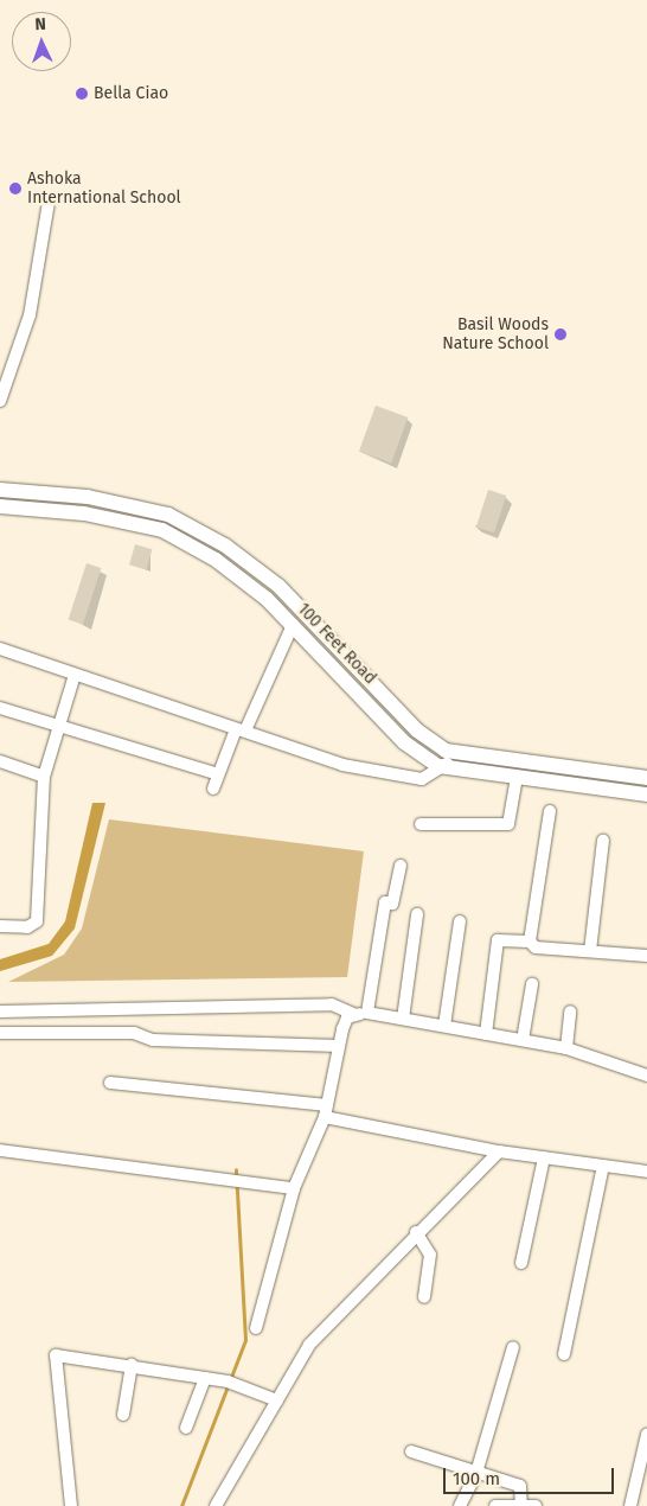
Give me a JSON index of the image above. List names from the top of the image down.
{
  "streets": {
    "main road": ["100 Feet Road"]
  },
  "places": ["Bella Ciao", "Ashoka International School", "Basil Woods Nature School"],
  "scale_bar": "100 m",
  "north": "top"
}
